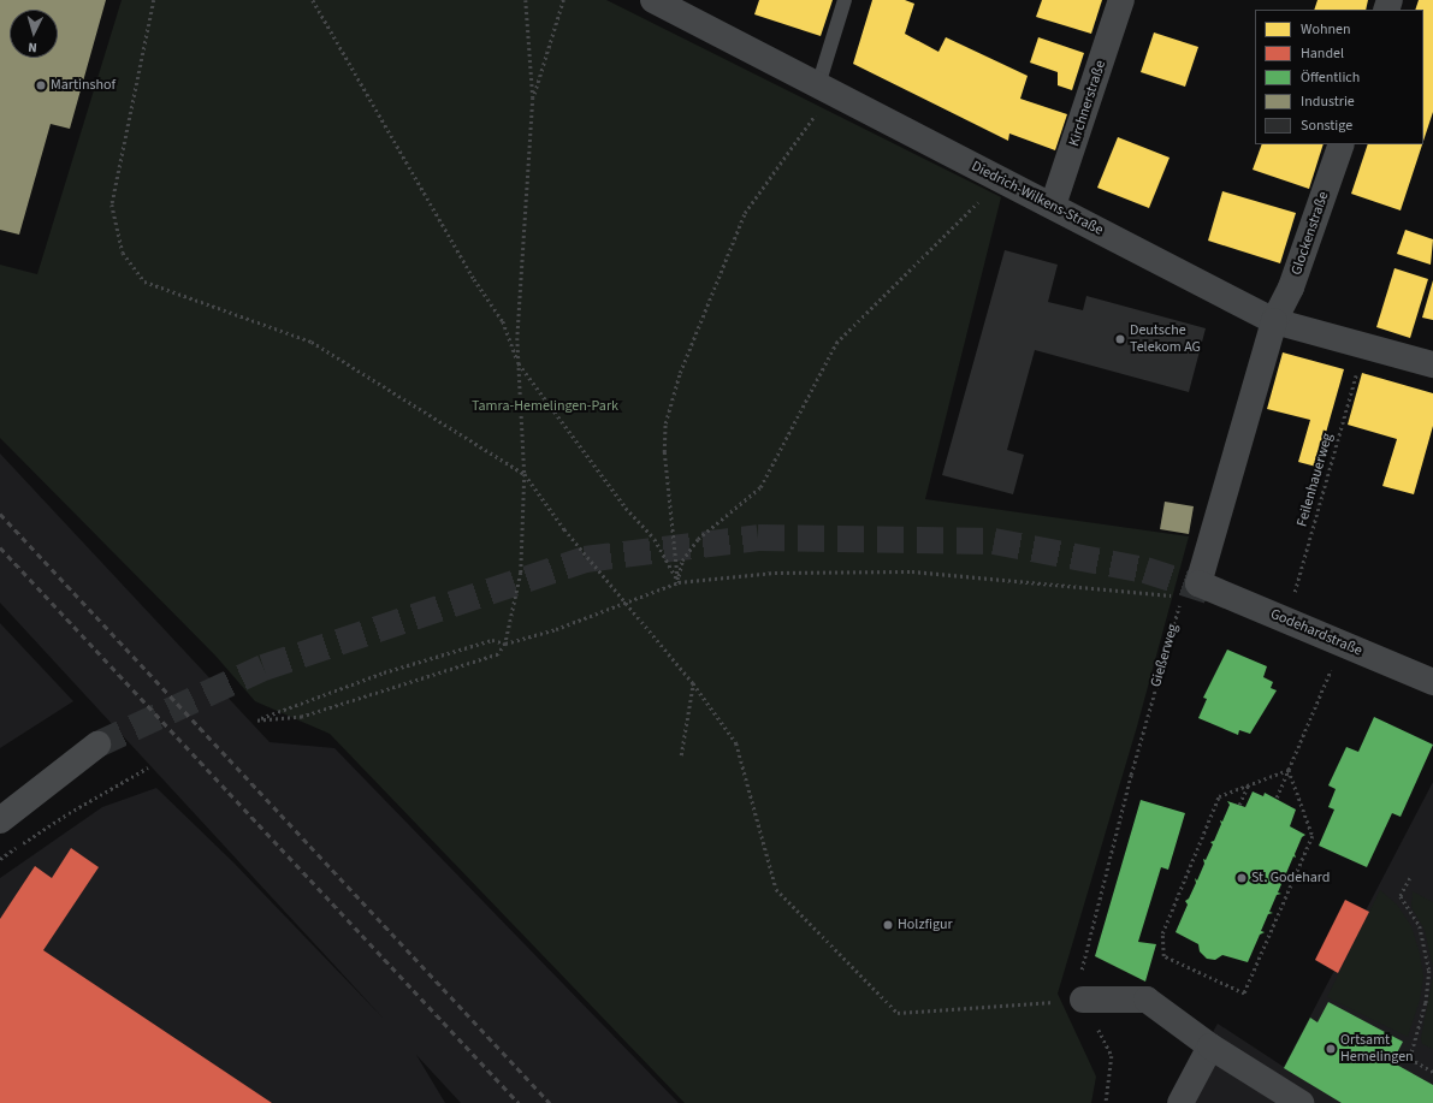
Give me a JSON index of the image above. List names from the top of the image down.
{
  "streets": {
    "street": [
      "Kirchnerstraße",
      "Diedrich-Wilkens-Straße",
      "Glockenstraße",
      "Godehardstraße"
    ],
    "path": ["Feilenhauerweg", "Gießerweg"]
  },
  "crossings": [
    ["Kirchnerstraße", "Diedrich-Wilkens-Straße"],
    ["Diedrich-Wilkens-Straße", "Glockenstraße"],
    ["Diedrich-Wilkens-Straße", "Feilenhauerweg"],
    ["Feilenhauerweg", "Godehardstraße"],
    ["Godehardstraße", "Gießerweg"]
  ],
  "parks": ["Tamra-Hemelingen-Park"],
  "places": [
    "Martinshof",
    "Deutsche Telekom AG",
    "St. Godehard",
    "Holzfigur",
    "Ortsamt Hemelingen"
  ],
  "legend": [
    "Wohnen",
    "Handel",
    "Öffentlich",
    "Industrie",
    "Sonstige"
  ],
  "north": "bottom"
}
